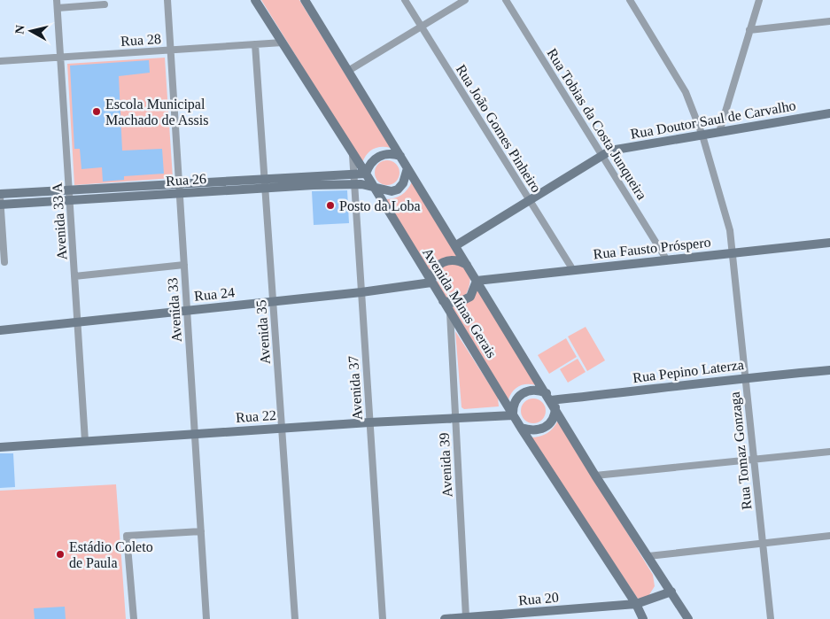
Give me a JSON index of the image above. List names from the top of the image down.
{
  "streets": {
    "street": [
      "Rua 28",
      "Rua Doutor Saul de Carvalho",
      "Rua Tobias da Costa Junqueira",
      "Rua João Gomes Pinheiro",
      "Rua 26",
      "Avenida 33 A",
      "Rua Fausto Próspero",
      "Rua 24",
      "Avenida Minas Gerais",
      "Avenida 33",
      "Avenida 35",
      "Rua Pepino Laterza",
      "Avenida 37",
      "Rua 22",
      "Rua Tomaz Gonzaga",
      "Avenida 39",
      "Rua 20"
    ]
  },
  "crossings": [
    ["Rua 28", "Avenida 33 A"],
    ["Rua 28", "Avenida Minas Gerais"],
    ["Rua 28", "Avenida 33"],
    ["Rua 28", "Avenida 35"],
    ["Rua Doutor Saul de Carvalho", "Rua Tobias da Costa Junqueira"],
    ["Rua Doutor Saul de Carvalho", "Rua João Gomes Pinheiro"],
    ["Rua Doutor Saul de Carvalho", "Avenida Minas Gerais"],
    ["Rua Doutor Saul de Carvalho", "Rua Tomaz Gonzaga"],
    ["Rua Tobias da Costa Junqueira", "Rua Fausto Próspero"],
    ["Rua João Gomes Pinheiro", "Rua Fausto Próspero"],
    ["Rua 26", "Avenida 33 A"],
    ["Rua 26", "Avenida Minas Gerais"],
    ["Rua 26", "Avenida 33"],
    ["Rua 26", "Avenida 35"],
    ["Rua 26", "Avenida 37"],
    ["Avenida 33 A", "Rua 24"],
    ["Avenida 33 A", "Rua 22"],
    ["Rua Fausto Próspero", "Rua 24"],
    ["Rua Fausto Próspero", "Avenida Minas Gerais"],
    ["Rua Fausto Próspero", "Rua Tomaz Gonzaga"],
    ["Rua 24", "Avenida Minas Gerais"],
    ["Rua 24", "Avenida 33"],
    ["Rua 24", "Avenida 35"],
    ["Rua 24", "Avenida 37"],
    ["Avenida Minas Gerais", "Rua Pepino Laterza"],
    ["Avenida Minas Gerais", "Avenida 37"],
    ["Avenida Minas Gerais", "Rua 22"],
    ["Avenida Minas Gerais", "Avenida 39"],
    ["Avenida Minas Gerais", "Rua 20"],
    ["Avenida 33", "Rua 22"],
    ["Avenida 35", "Rua 22"],
    ["Rua Pepino Laterza", "Rua 22"],
    ["Rua Pepino Laterza", "Rua Tomaz Gonzaga"],
    ["Avenida 37", "Rua 22"],
    ["Rua 22", "Avenida 39"],
    ["Avenida 39", "Rua 20"]
  ],
  "places": ["Escola Municipal Machado de Assis", "Posto da Loba", "Estádio Coleto de Paula"],
  "north": "left"
}
